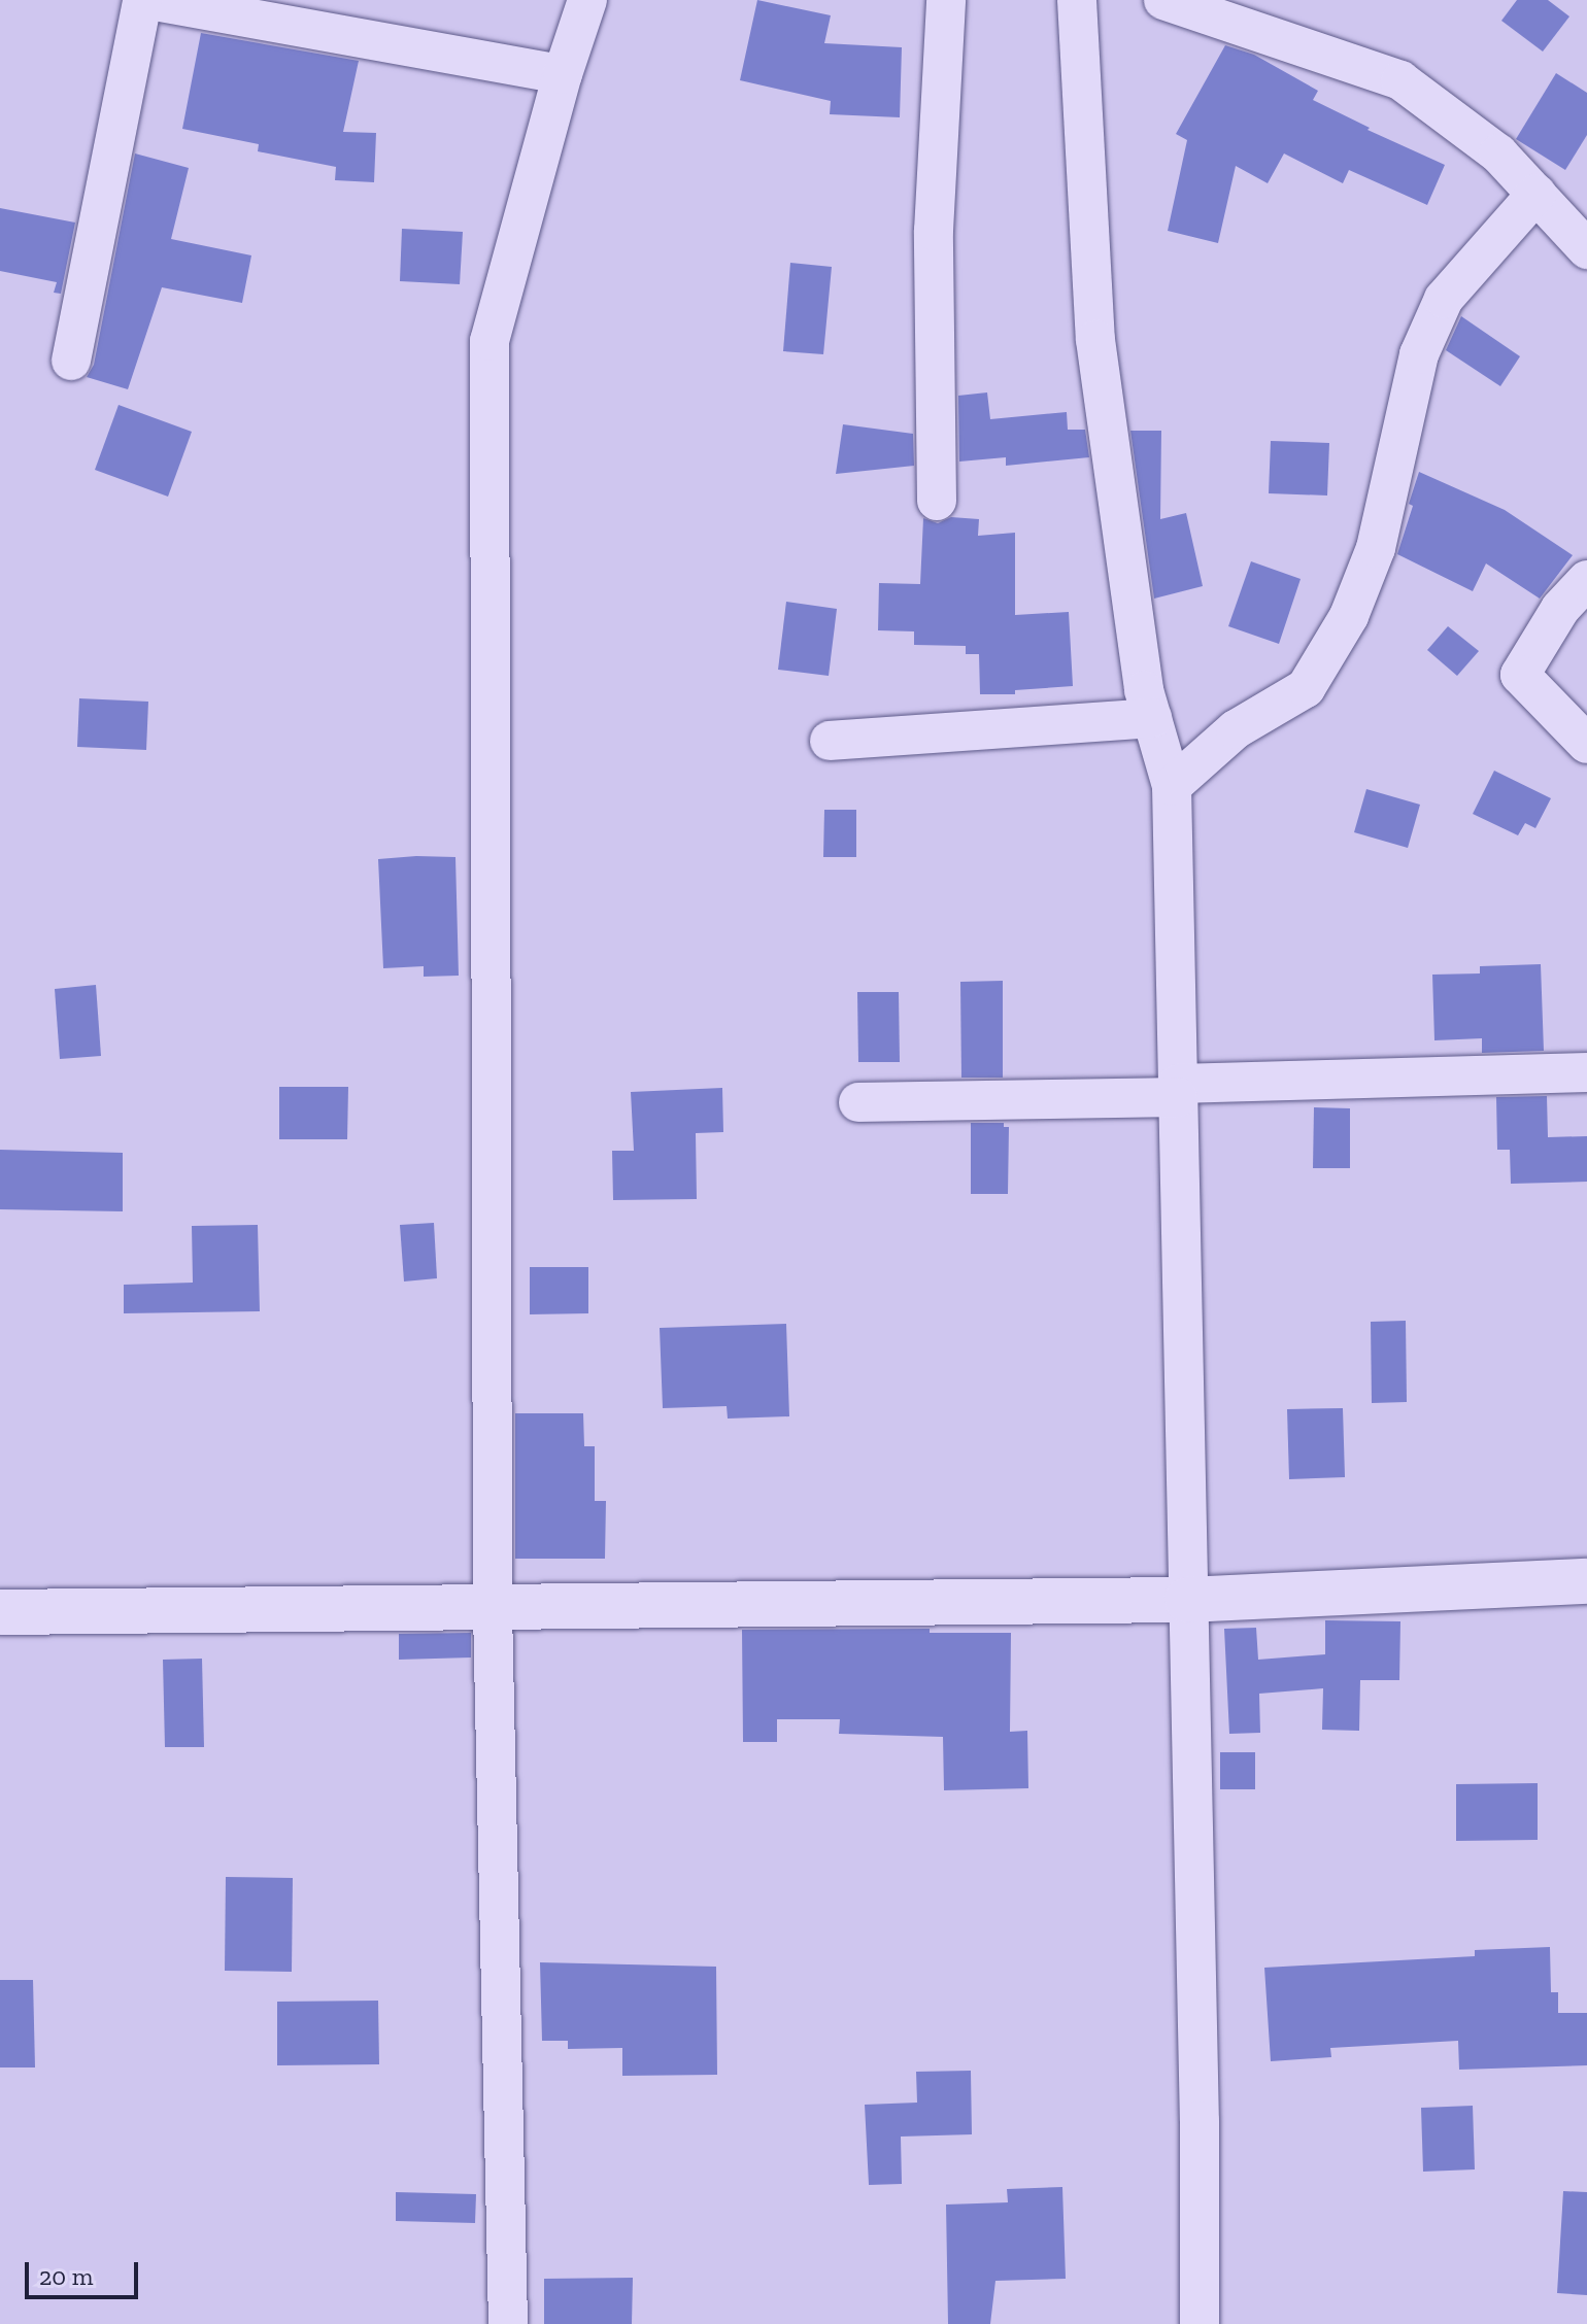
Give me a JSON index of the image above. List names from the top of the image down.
{
  "scale_bar": "20 m"
}
